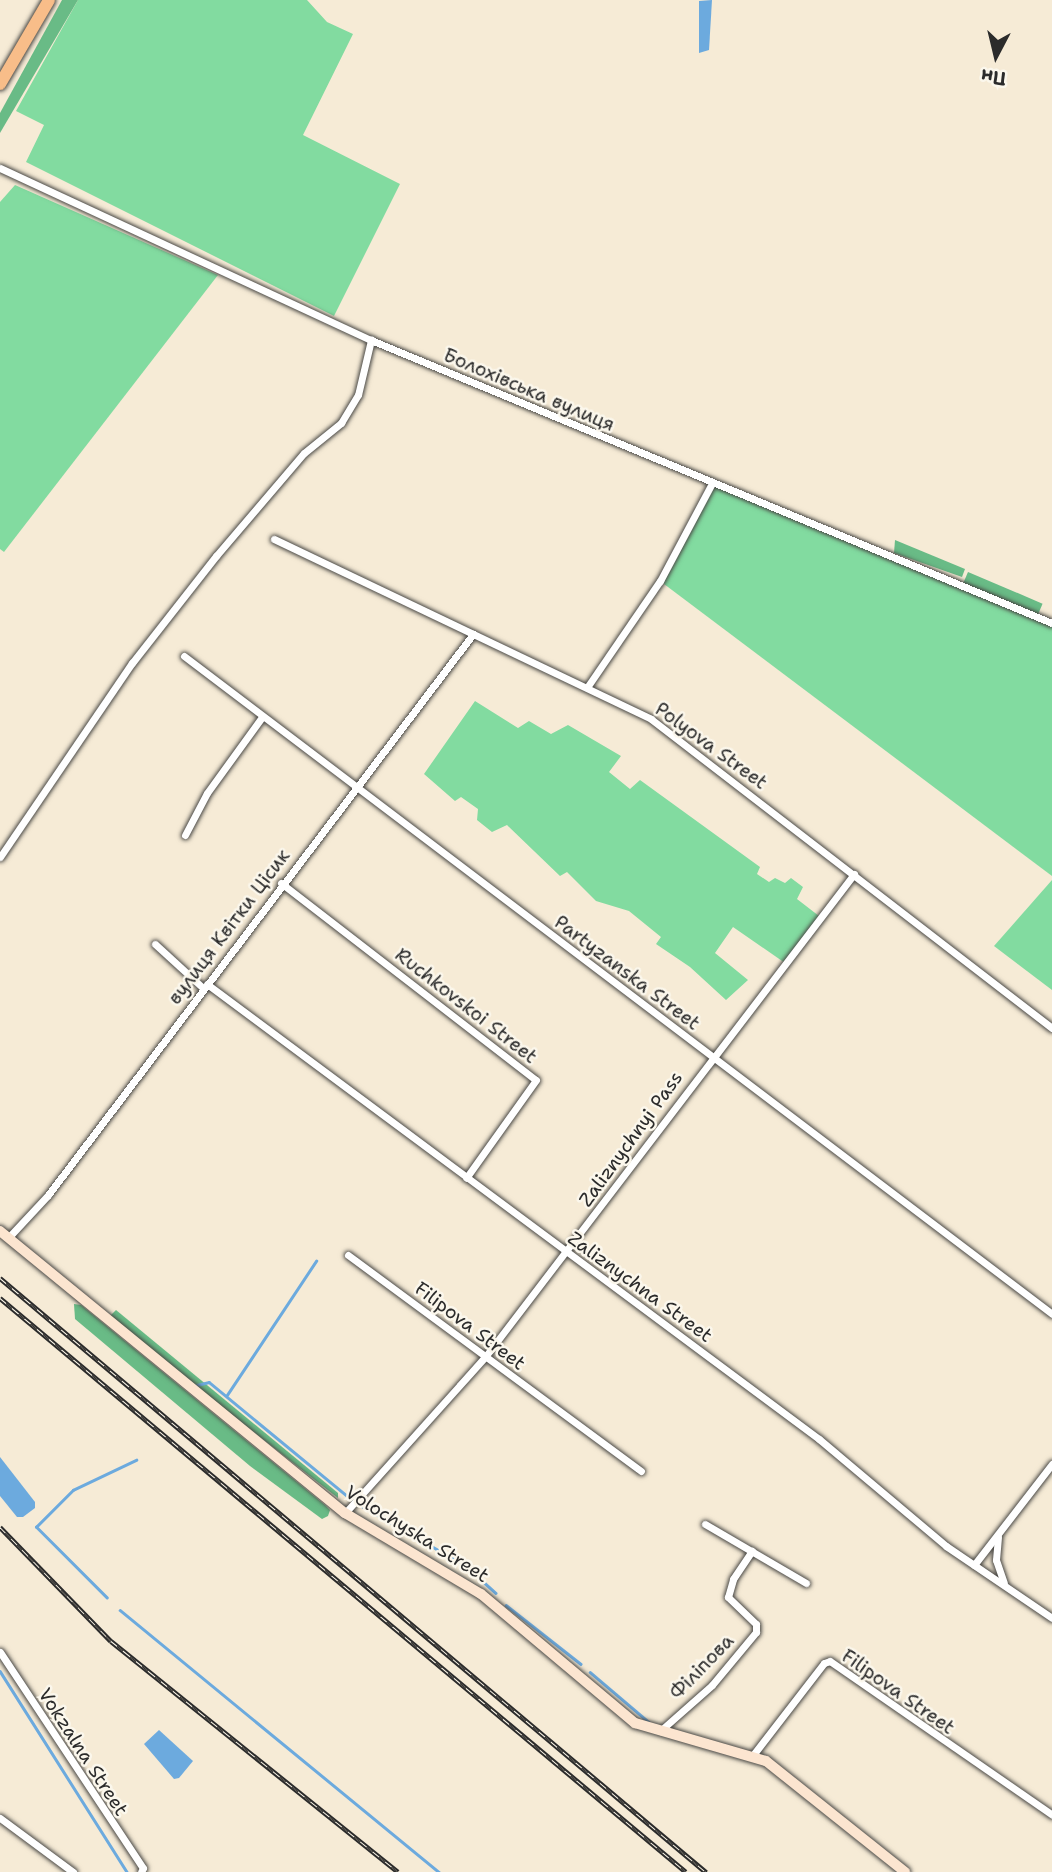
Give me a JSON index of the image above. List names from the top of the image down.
{
  "streets": {
    "main road": ["Volochyska Street"],
    "street": [
      "Болохівська вулиця",
      "Polyova Street",
      "вулиця Квітки Цісик",
      "Partyzanska Street",
      "Ruchkovskoi Street",
      "Zaliznychnyi Pass",
      "Zaliznychna Street",
      "Filipova Street",
      "Філіпова",
      "Vokzalna Street"
    ]
  },
  "crossings": [
    ["Polyova Street", "вулиця Квітки Цісик"],
    ["Polyova Street", "Zaliznychnyi Pass"],
    ["вулиця Квітки Цісик", "Partyzanska Street"],
    ["вулиця Квітки Цісик", "Ruchkovskoi Street"],
    ["вулиця Квітки Цісик", "Zaliznychna Street"],
    ["вулиця Квітки Цісик", "Volochyska Street"],
    ["Partyzanska Street", "Zaliznychnyi Pass"],
    ["Ruchkovskoi Street", "Zaliznychna Street"],
    ["Zaliznychnyi Pass", "Zaliznychna Street"],
    ["Zaliznychnyi Pass", "Filipova Street"],
    ["Zaliznychnyi Pass", "Volochyska Street"],
    ["Filipova Street", "Volochyska Street"],
    ["Volochyska Street", "Філіпова"]
  ],
  "north": "bottom"
}
